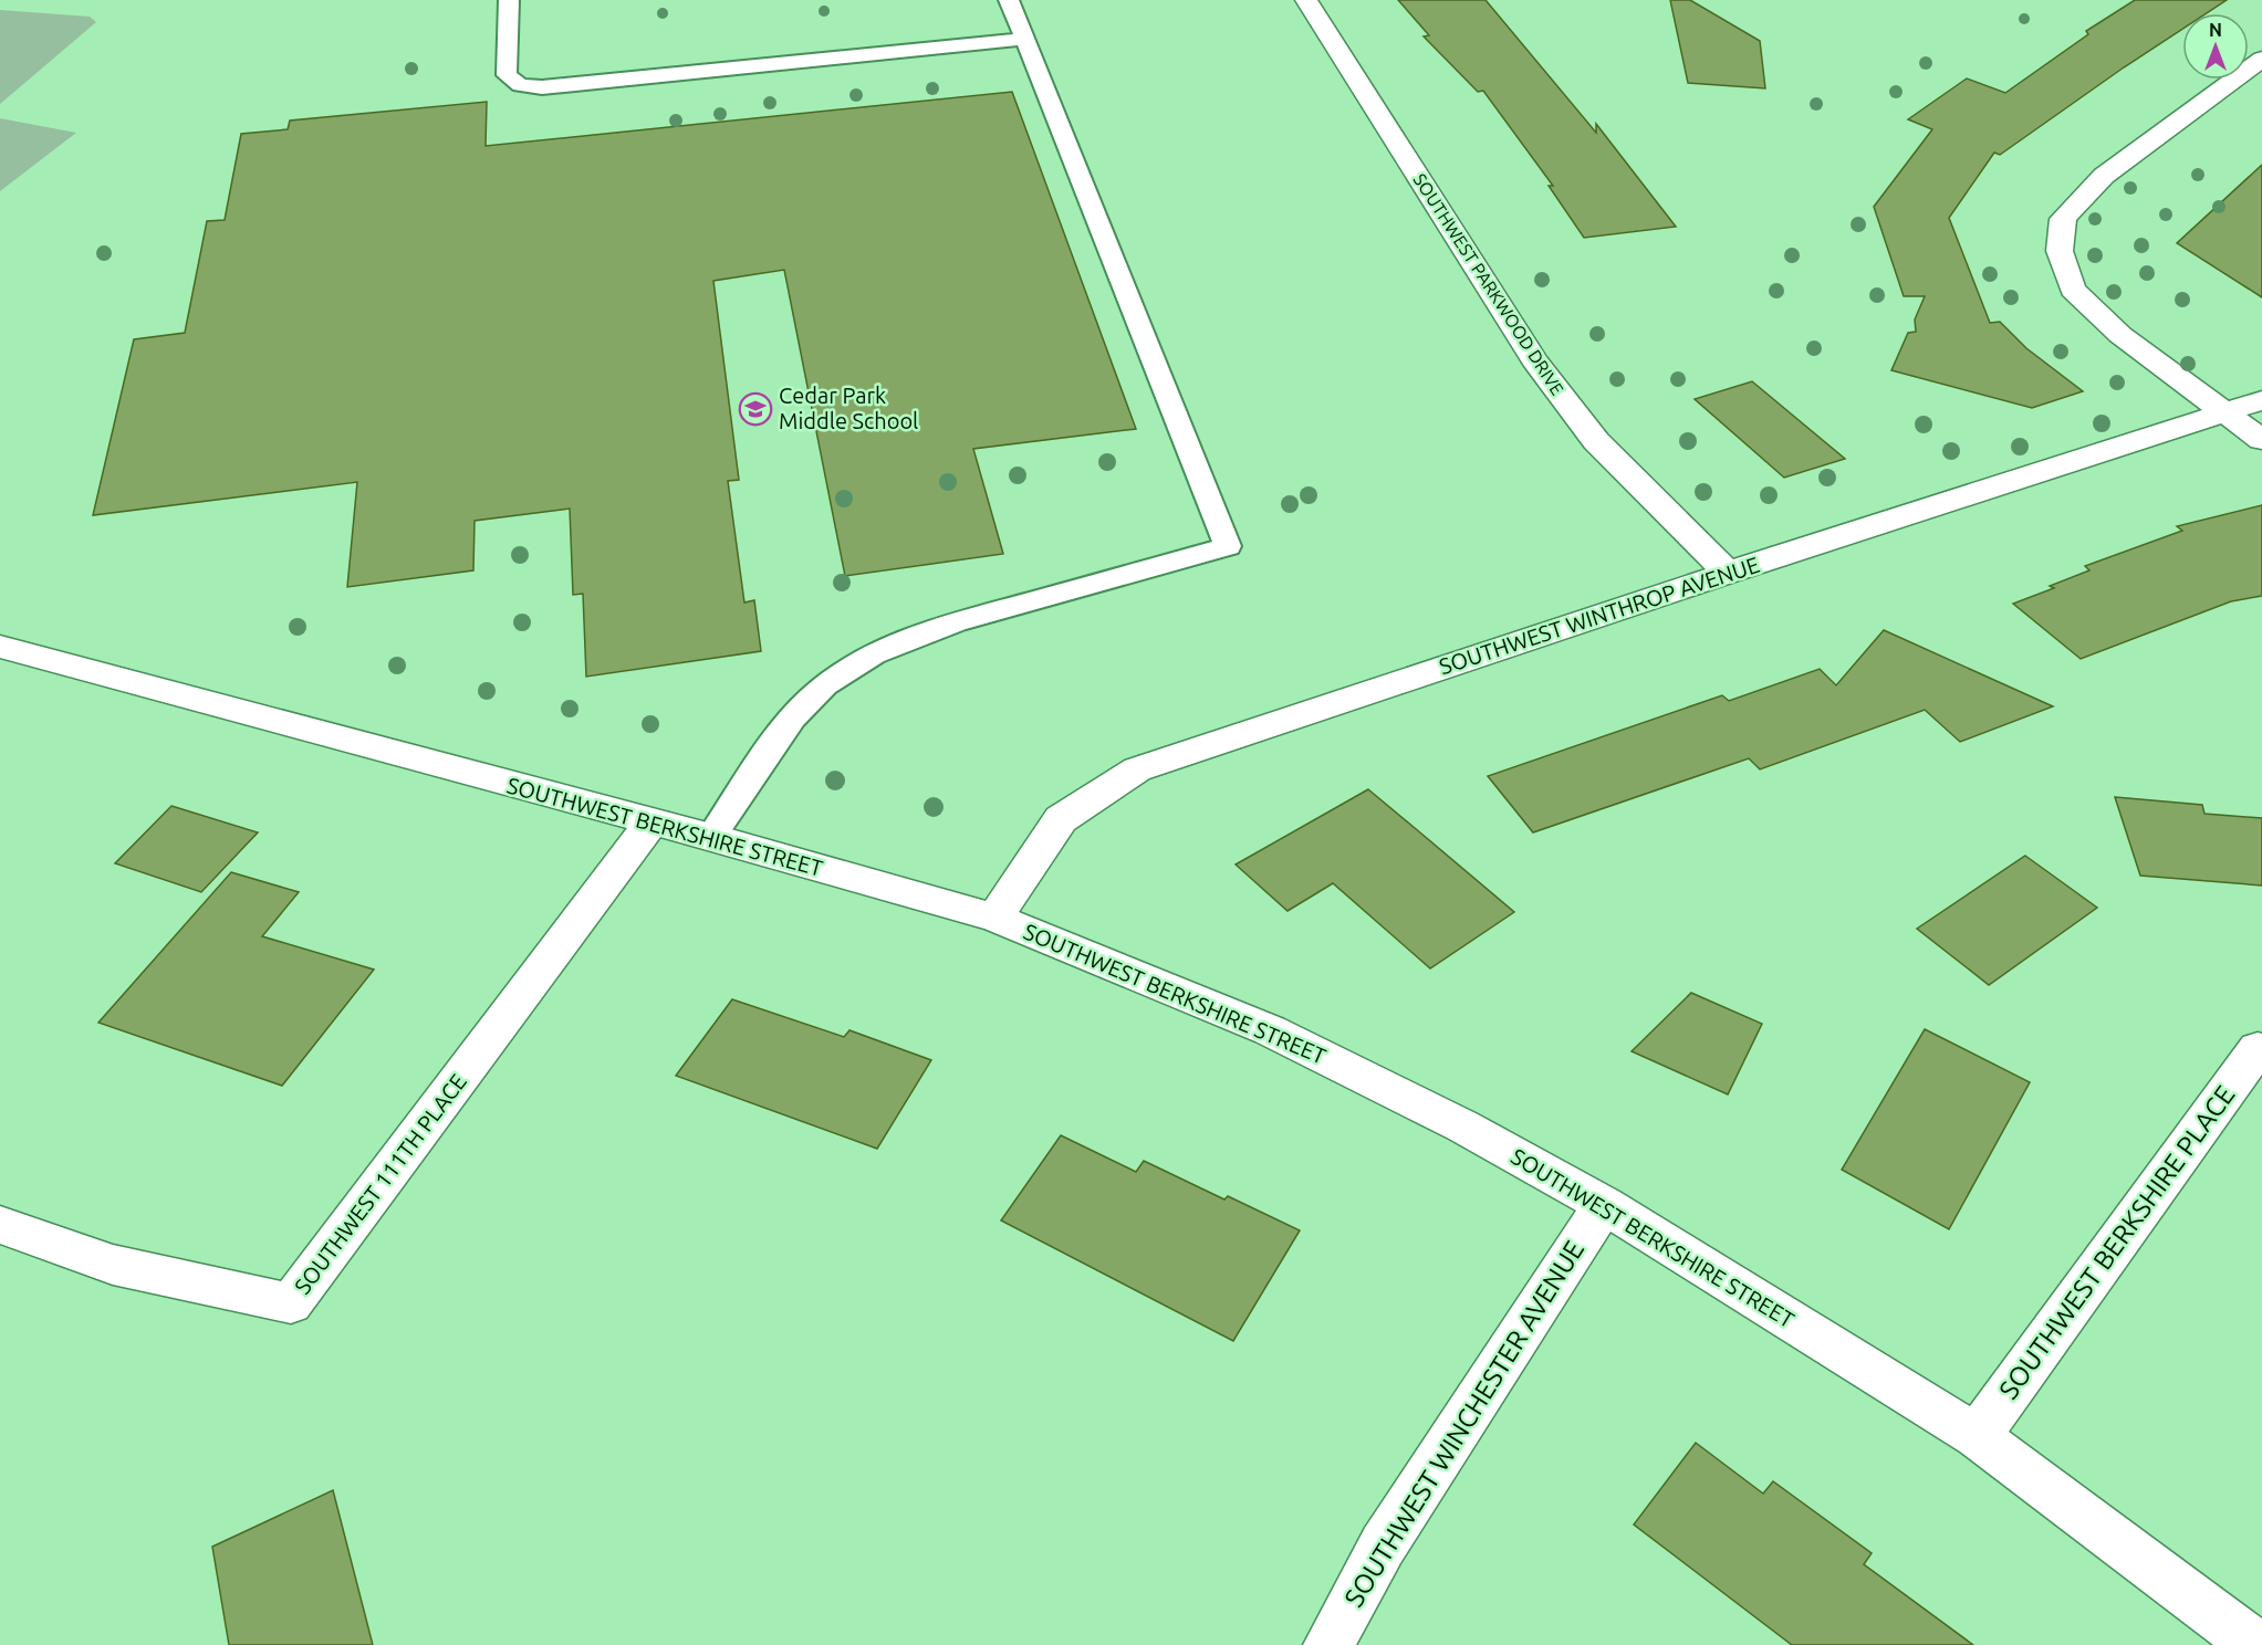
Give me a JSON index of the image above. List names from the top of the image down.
{
  "streets": {
    "street": [
      "SOUTHWEST PARKWOOD DRIVE",
      "SOUTHWEST WINTHROP AVENUE",
      "SOUTHWEST BERKSHIRE STREET",
      "SOUTHWEST 111TH PLACE",
      "SOUTHWEST BERKSHIRE PLACE",
      "SOUTHWEST WINCHESTER AVENUE"
    ]
  },
  "crossings": [
    ["SOUTHWEST PARKWOOD DRIVE", "SOUTHWEST WINTHROP AVENUE"],
    ["SOUTHWEST WINTHROP AVENUE", "SOUTHWEST BERKSHIRE STREET"],
    ["SOUTHWEST BERKSHIRE STREET", "SOUTHWEST 111TH PLACE"],
    ["SOUTHWEST BERKSHIRE STREET", "SOUTHWEST BERKSHIRE PLACE"],
    ["SOUTHWEST BERKSHIRE STREET", "SOUTHWEST WINCHESTER AVENUE"]
  ],
  "places": {
    "school or university": ["Cedar Park Middle School"]
  },
  "north": "top"
}
